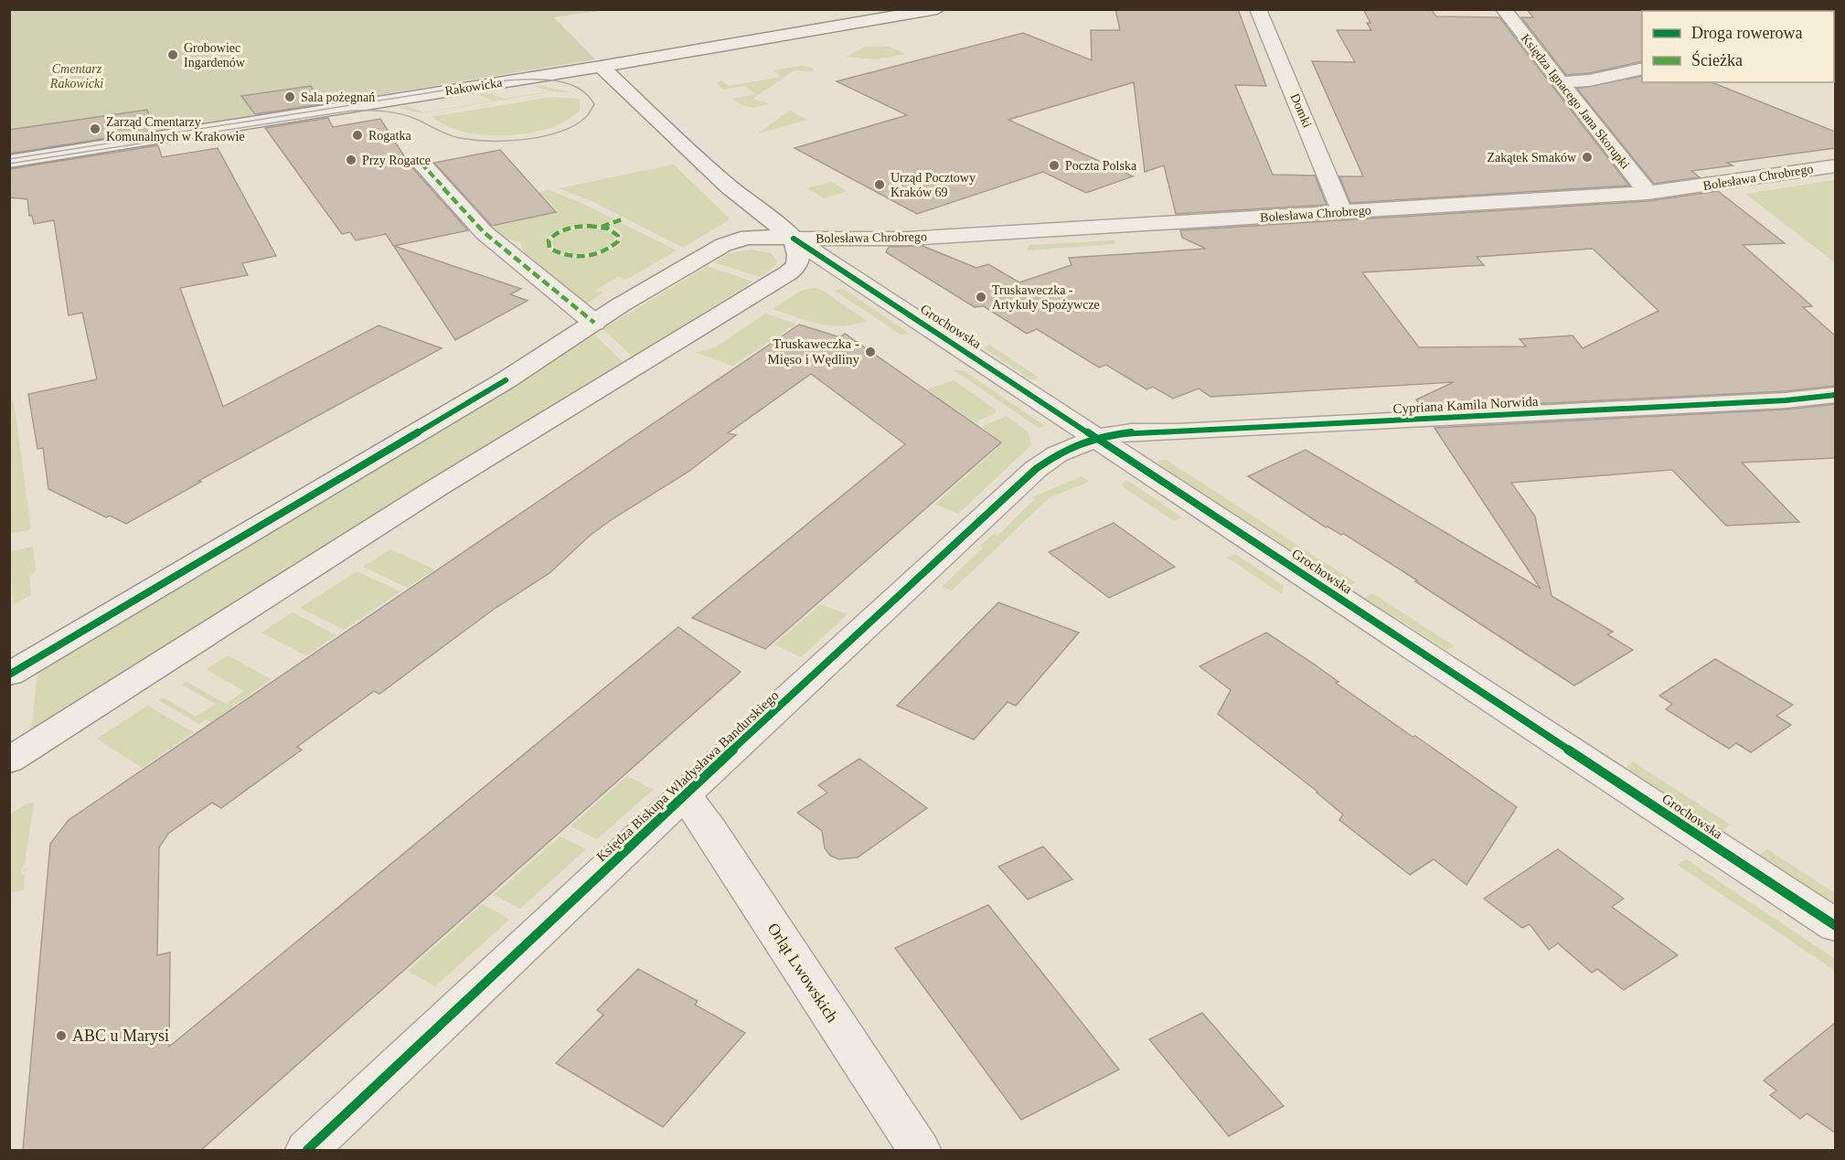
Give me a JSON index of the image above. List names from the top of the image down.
{
  "streets": {
    "street": [
      "Rakowicka",
      "Księdza Ignacego Jana Skorupki",
      "Domki",
      "Bolesława Chrobrego",
      "Grochowska",
      "Cypriana Kamila Norwida",
      "Księdza Biskupa Władysława Bandurskiego",
      "Orląt Lwowskich"
    ]
  },
  "crossings": [
    ["Rakowicka", "Grochowska"],
    ["Księdza Ignacego Jana Skorupki", "Bolesława Chrobrego"],
    ["Domki", "Bolesława Chrobrego"],
    ["Bolesława Chrobrego", "Grochowska"],
    ["Grochowska", "Cypriana Kamila Norwida"],
    ["Grochowska", "Księdza Biskupa Władysława Bandurskiego"],
    ["Cypriana Kamila Norwida", "Księdza Biskupa Władysława Bandurskiego"],
    ["Księdza Biskupa Władysława Bandurskiego", "Orląt Lwowskich"]
  ],
  "parks": ["Cmentarz Rakowicki"],
  "places": [
    "Grobowiec Ingardenów",
    "Sala pożegnań",
    "Zarząd Cmentarzy Komunalnych w Krakowie",
    "Rogatka",
    "Zakątek Smaków",
    "Przy Rogatce",
    "Poczta Polska",
    "Urząd Pocztowy Kraków 69",
    "Truskaweczka - Artykuły Spożywcze",
    "Truskaweczka - Mięso i Wędliny",
    "ABC u Marysi"
  ],
  "legend": ["Droga rowerowa", "Ścieżka"]
}
